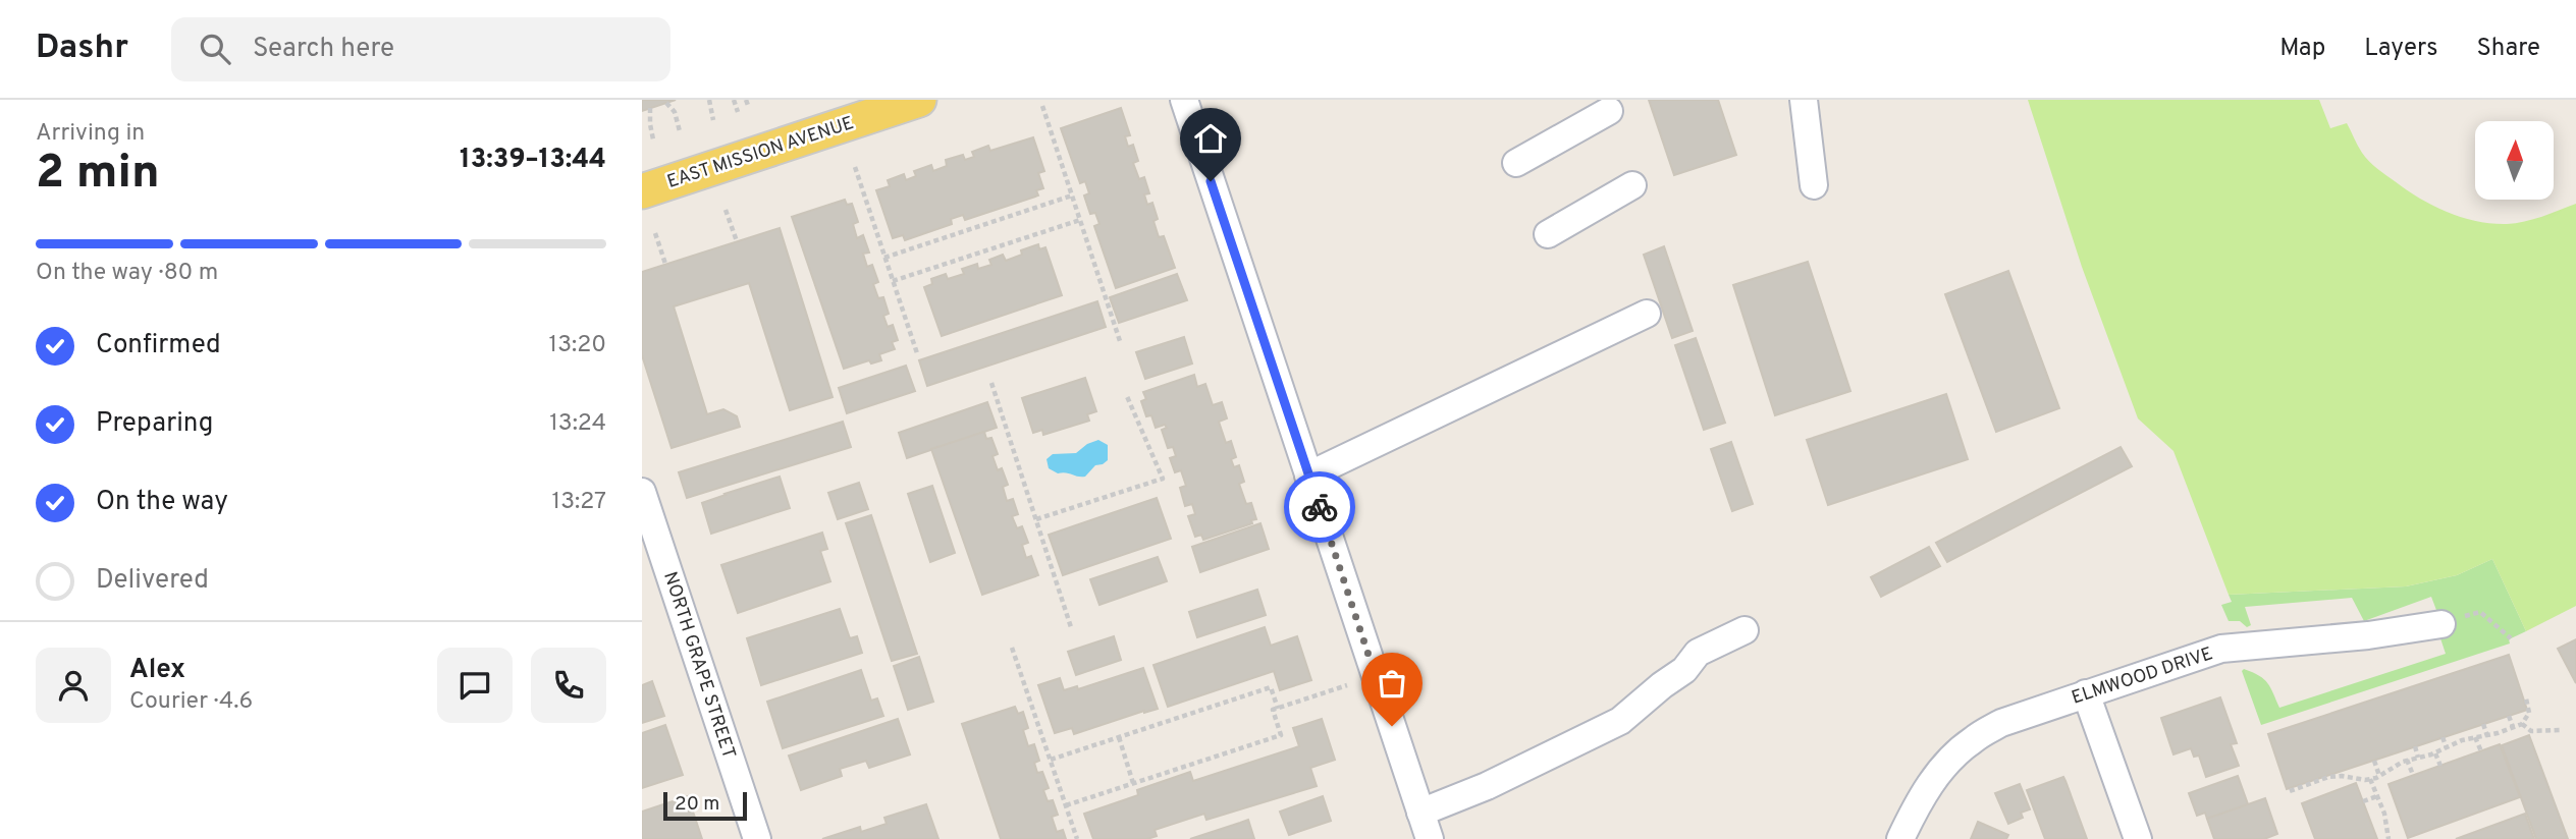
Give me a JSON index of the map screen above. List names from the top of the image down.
{
  "streets": {
    "main road": ["EAST MISSION AVENUE"],
    "street": ["NORTH GRAPE STREET", "ELMWOOD DRIVE"]
  },
  "scale_bar": "20 m",
  "north": "top",
  "page": {
    "header": "Dashr",
    "search": "Search here",
    "nav": ["Map", "Layers", "Share"],
    "heading": ["2 min", "Arriving in", "13:39–13:44"],
    "panel": ["Alex", "Courier · 4.6"],
    "bar": "On the way · 80 m",
    "list": [
      ["Confirmed", "13:20"],
      ["Preparing", "13:24"],
      ["On the way", "13:27"],
      "Delivered"
    ],
    "scale": "20 m"
  }
}
